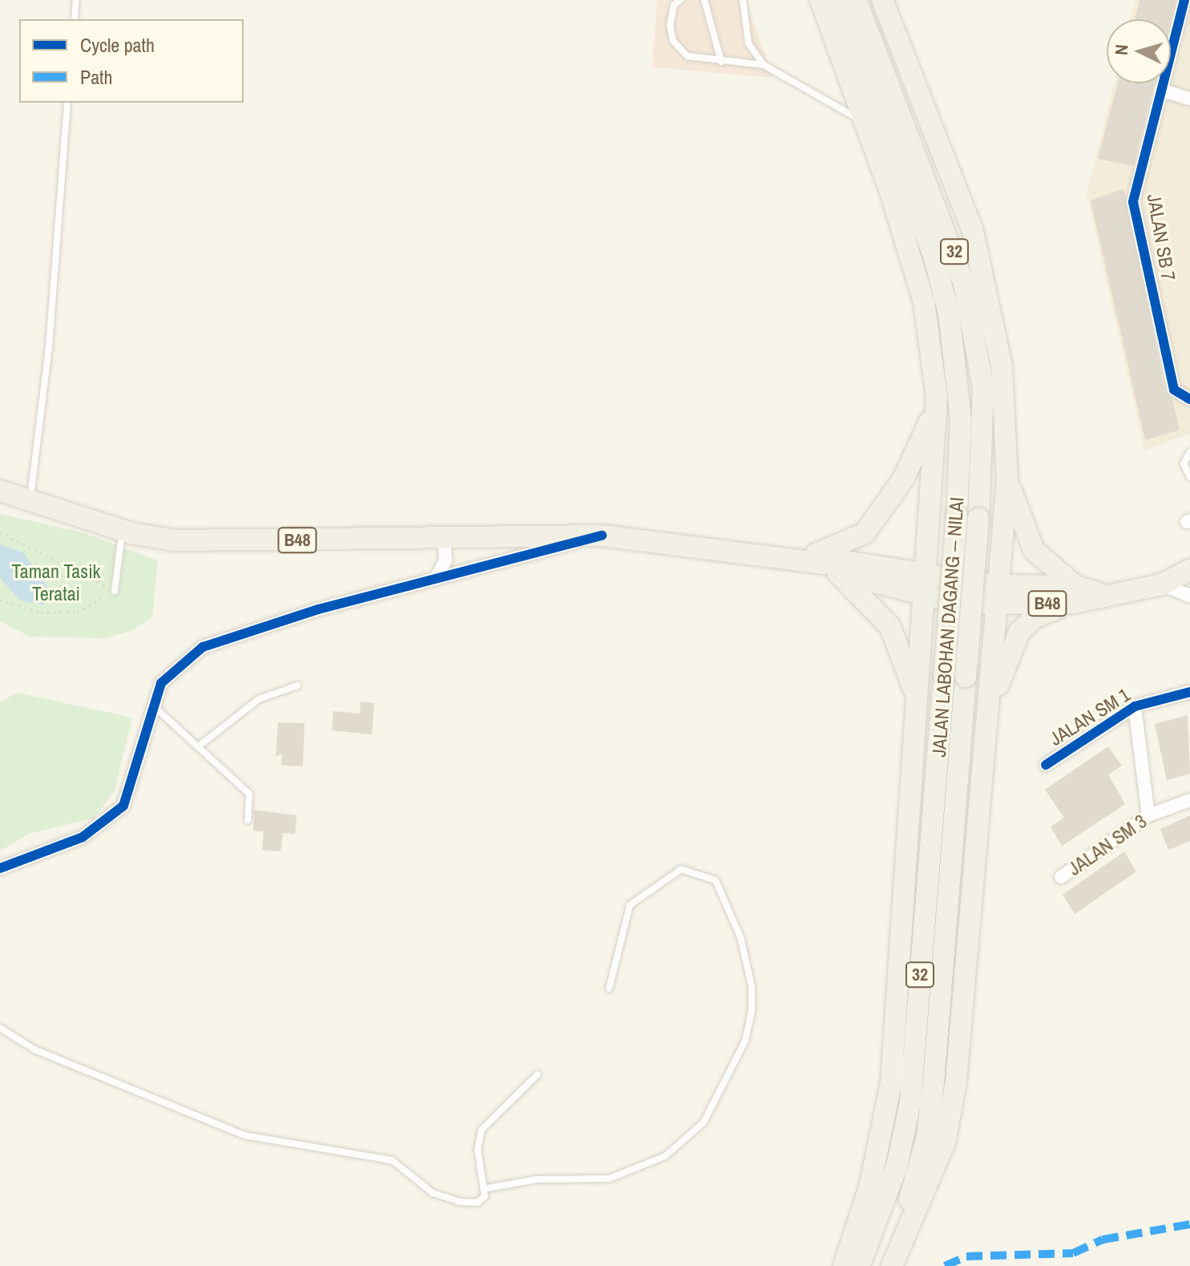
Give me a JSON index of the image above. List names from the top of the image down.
{
  "streets": {
    "main road": ["32", "B48", "JALAN LABOHAN DAGANG ‒ NILAI"],
    "street": ["JALAN SB 7", "JALAN SM 1", "JALAN SM 3"]
  },
  "parks": ["Taman Tasik Teratai"],
  "legend": ["Cycle path", "Path"],
  "north": "left"
}
